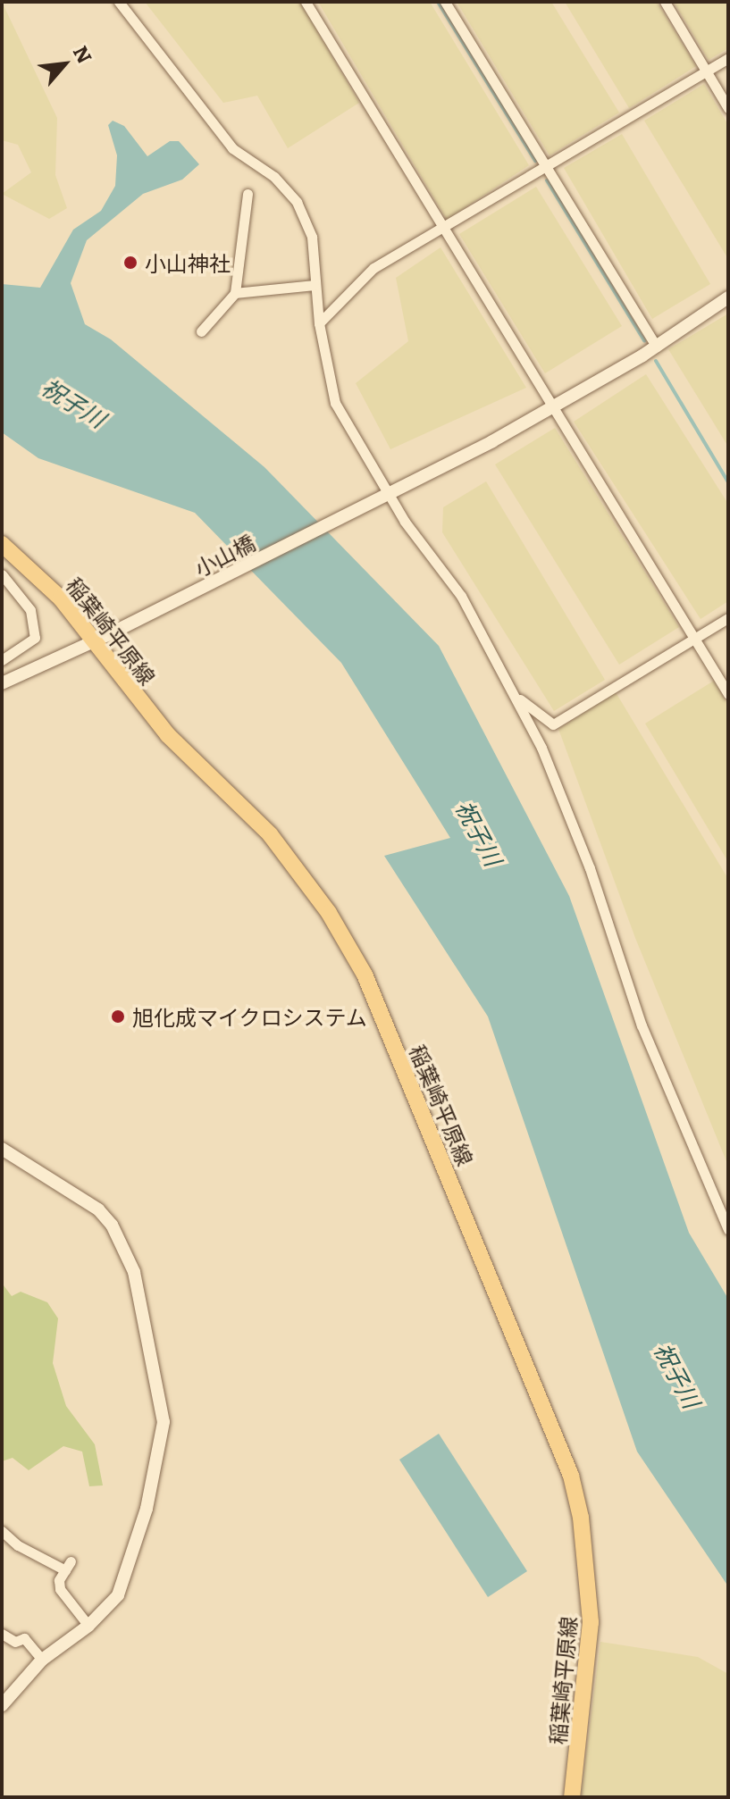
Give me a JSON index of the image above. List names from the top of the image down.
{
  "streets": {
    "main road": ["稲葉崎平原線"],
    "street": ["小山橋"]
  },
  "crossings": [
    ["小山橋", "稲葉崎平原線"]
  ],
  "water": ["祝子川"],
  "places": ["小山神社", "旭化成マイクロシステム"],
  "north": "top right"
}
